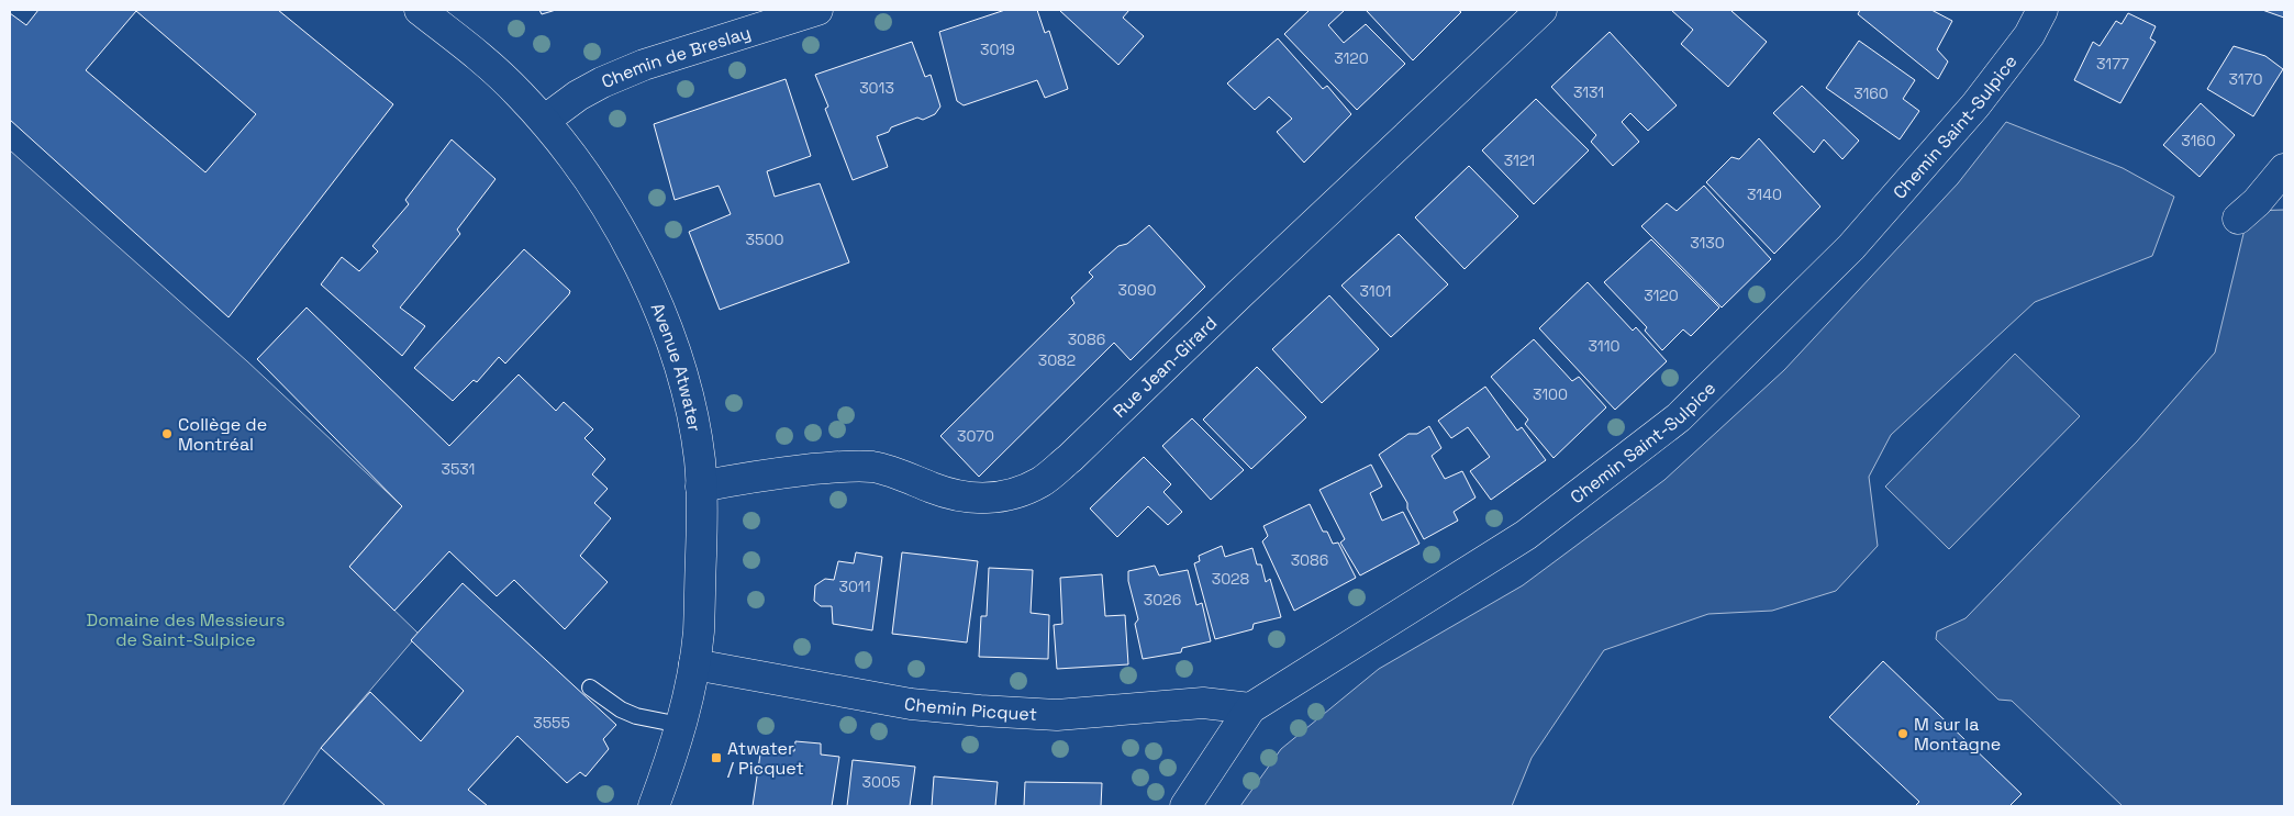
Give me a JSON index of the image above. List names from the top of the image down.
{
  "streets": {
    "street": [
      "Chemin de Breslay",
      "Chemin Saint-Sulpice",
      "Avenue Atwater",
      "Rue Jean-Girard",
      "Chemin Picquet"
    ]
  },
  "crossings": [
    ["Chemin de Breslay", "Avenue Atwater"],
    ["Chemin Saint-Sulpice", "Chemin Picquet"],
    ["Avenue Atwater", "Rue Jean-Girard"],
    ["Avenue Atwater", "Chemin Picquet"]
  ],
  "parks": ["Domaine des Messieurs de Saint-Sulpice"],
  "places": {
    "other": ["Collège de Montréal", "M sur la Montagne"],
    "transit": ["Atwater / Picquet"]
  },
  "house_numbers": [
    "3019",
    "3120",
    "3177",
    "3170",
    "3013",
    "3131",
    "3160",
    "3160",
    "3121",
    "3140",
    "3500",
    "3130",
    "3090",
    "3101",
    "3120",
    "3086",
    "3110",
    "3082",
    "3100",
    "3070",
    "3531",
    "3086",
    "3028",
    "3011",
    "3026",
    "3555",
    "3005"
  ]
}
